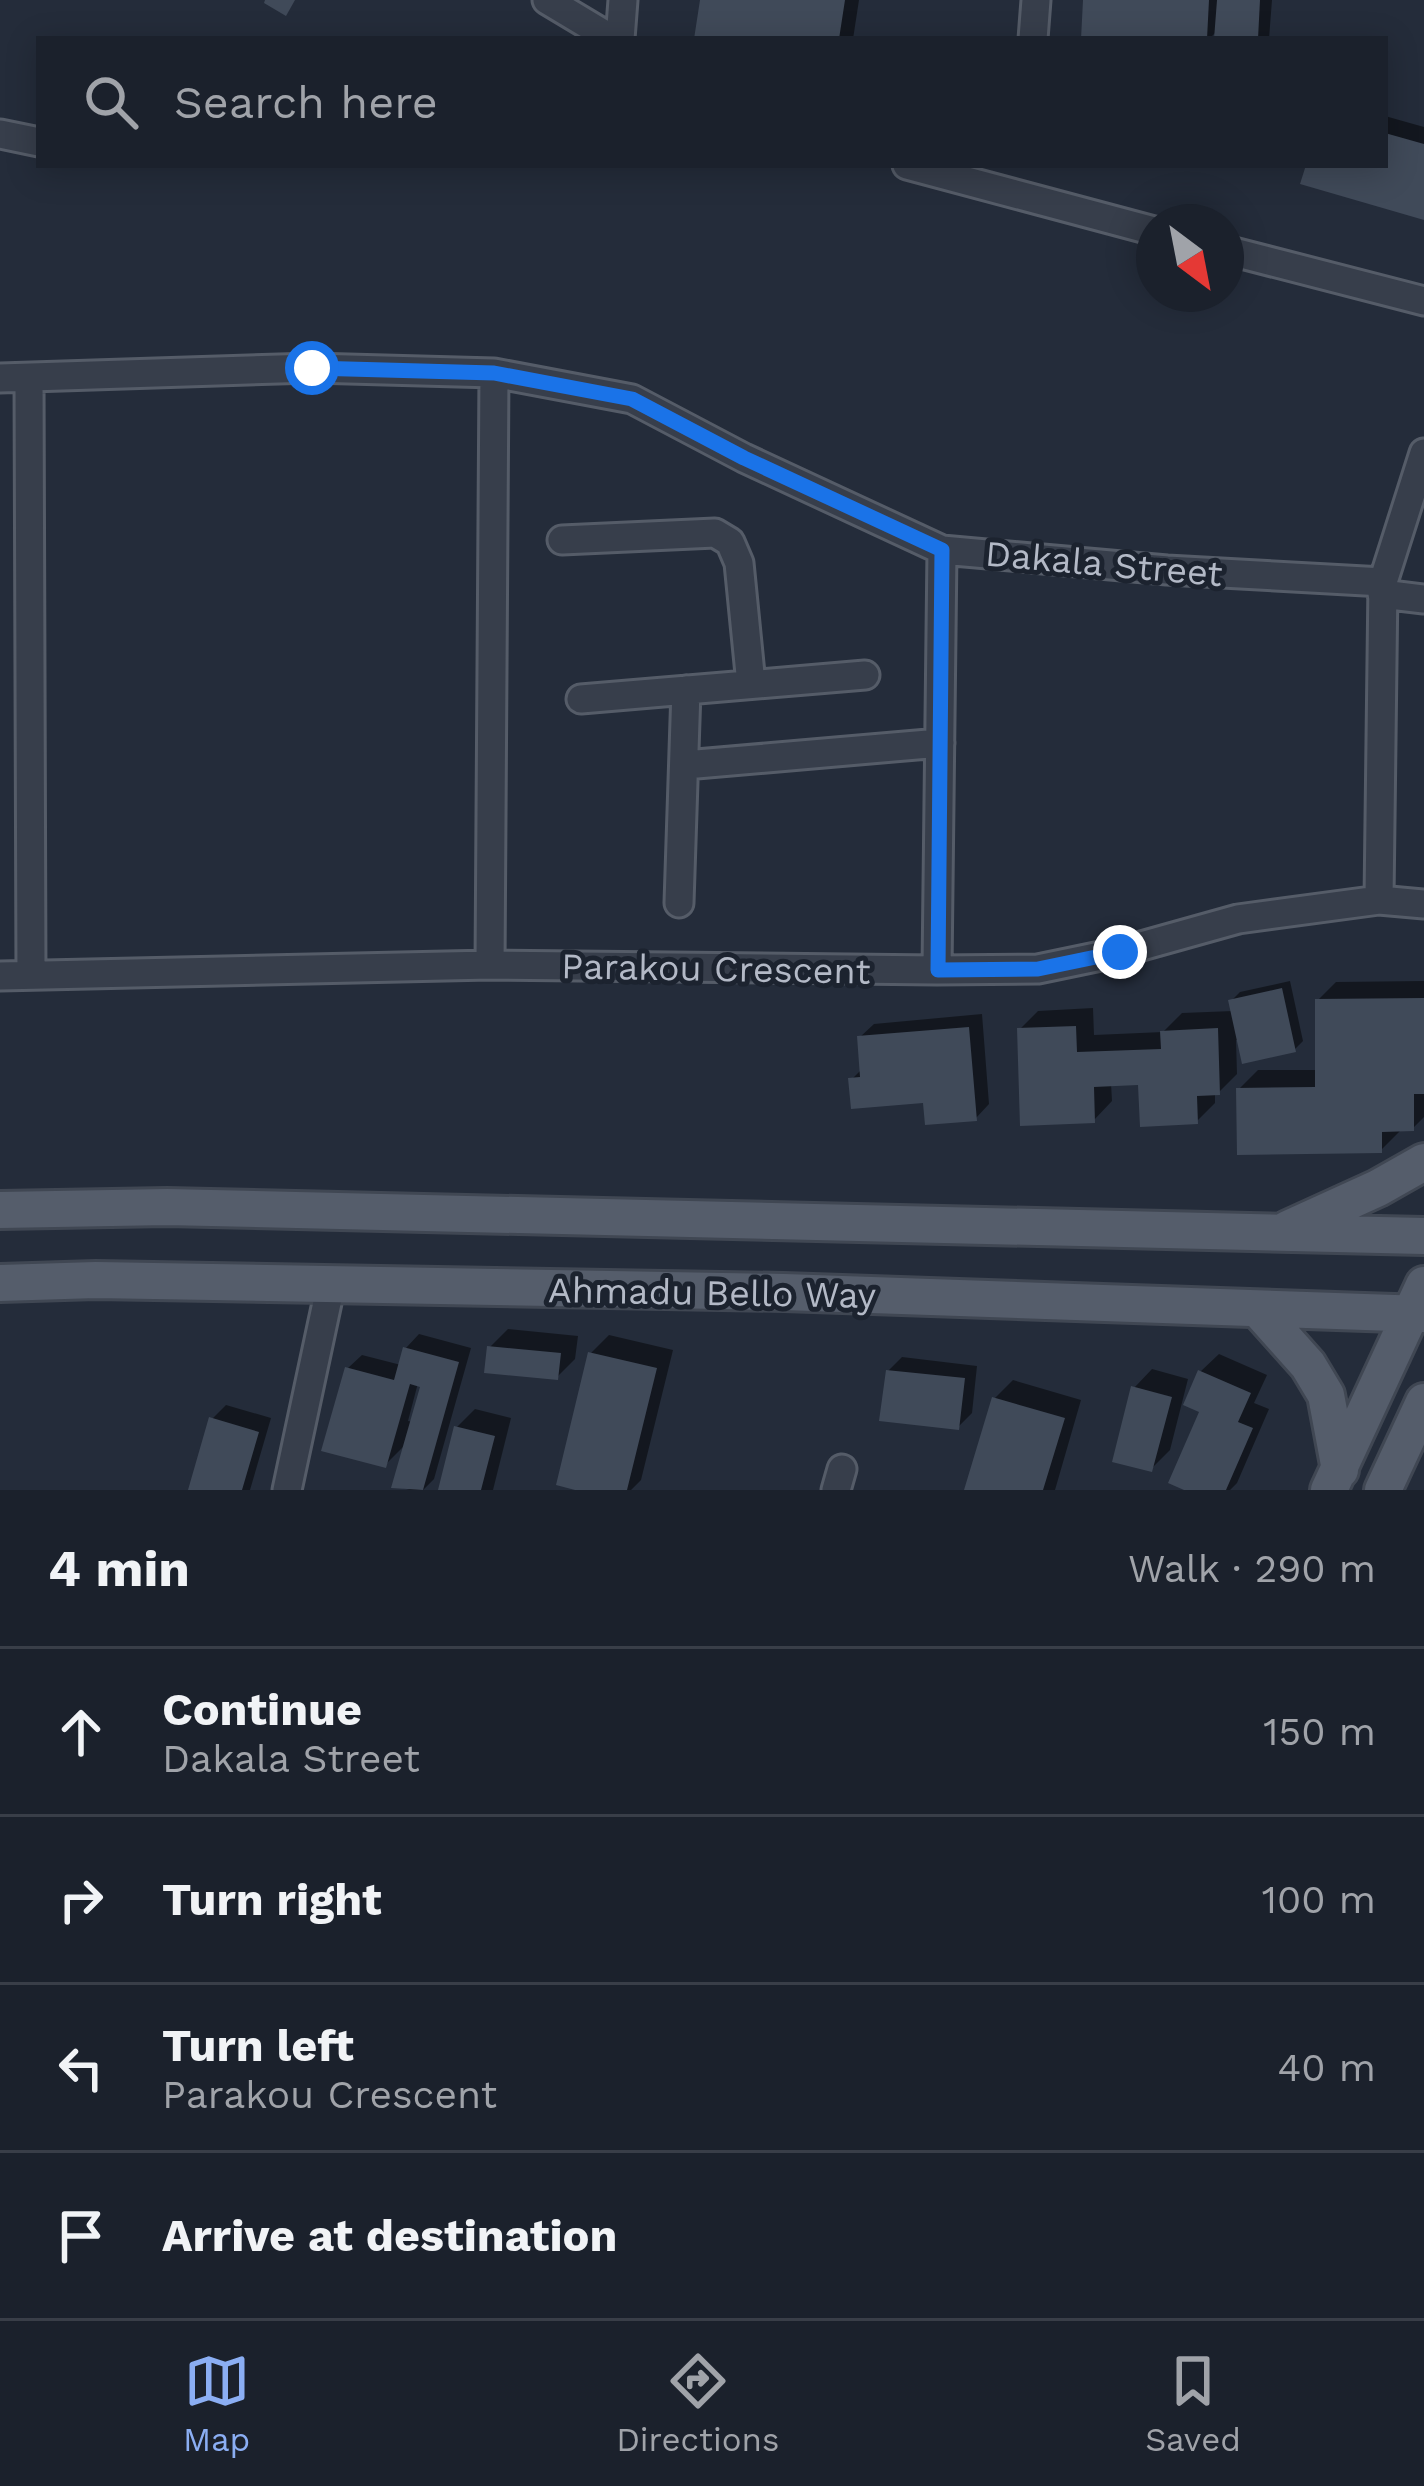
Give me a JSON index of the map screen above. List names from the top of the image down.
{
  "streets": {
    "main road": ["Ahmadu Bello Way"],
    "street": ["Dakala Street", "Parakou Crescent"]
  },
  "north": "bottom right",
  "page": {
    "search": "Search here",
    "heading": ["4 min", "Walk · 290 m"],
    "list": [
      ["Continue", "Dakala Street", "150 m"],
      ["Turn right", "100 m"],
      ["Turn left", "Parakou Crescent", "40 m"],
      "Arrive at destination"
    ],
    "nav": ["Map", "Directions", "Saved"]
  }
}
